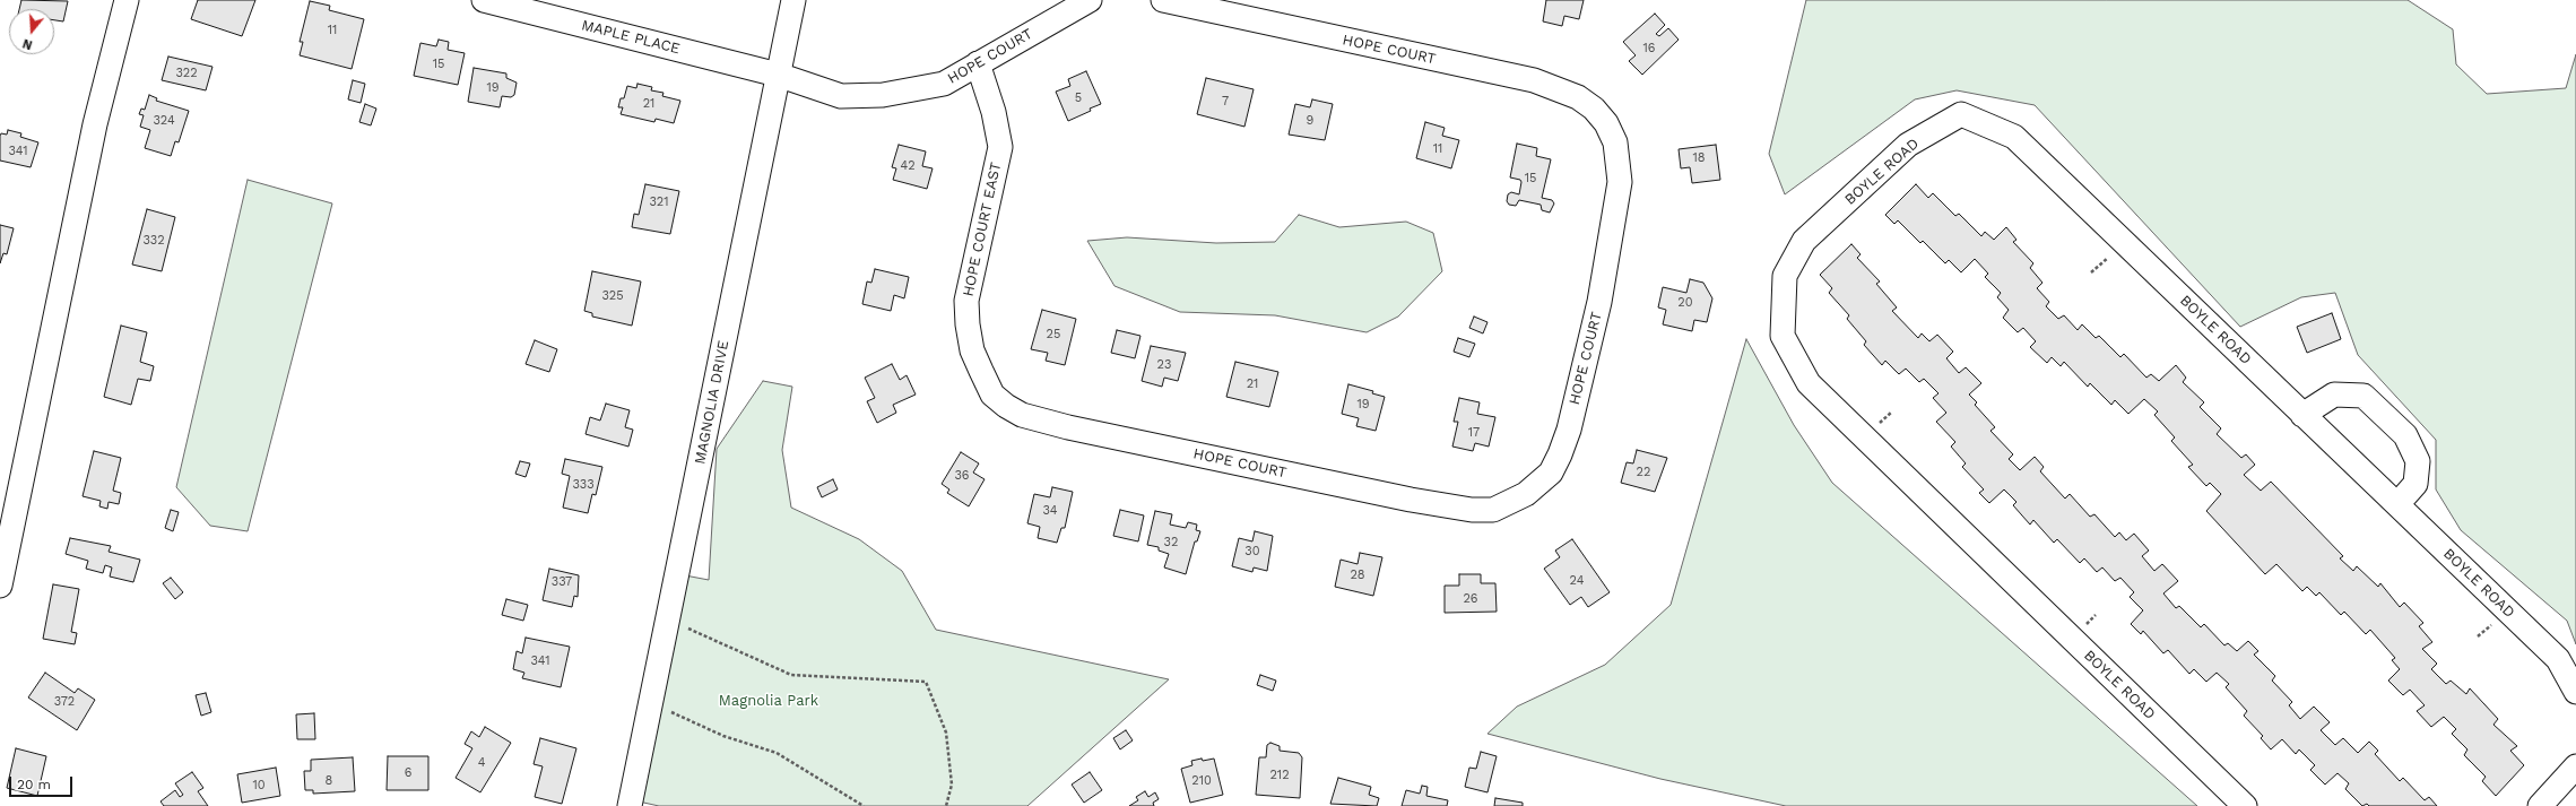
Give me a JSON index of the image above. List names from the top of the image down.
{
  "streets": {
    "street": [
      "MAPLE PLACE",
      "HOPE COURT",
      "BOYLE ROAD",
      "HOPE COURT EAST",
      "MAGNOLIA DRIVE"
    ]
  },
  "crossings": [
    ["MAPLE PLACE", "HOPE COURT"],
    ["MAPLE PLACE", "MAGNOLIA DRIVE"],
    ["HOPE COURT", "HOPE COURT EAST"],
    ["HOPE COURT", "MAGNOLIA DRIVE"]
  ],
  "parks": ["Magnolia Park"],
  "house_numbers": [
    "11",
    "16",
    "15",
    "322",
    "19",
    "5",
    "7",
    "21",
    "324",
    "9",
    "11",
    "341",
    "18",
    "42",
    "15",
    "321",
    "332",
    "325",
    "20",
    "25",
    "23",
    "21",
    "19",
    "17",
    "22",
    "36",
    "333",
    "34",
    "32",
    "30",
    "28",
    "24",
    "337",
    "26",
    "341",
    "372",
    "4",
    "6",
    "212",
    "8",
    "210",
    "10"
  ],
  "scale_bar": "20 m",
  "north": "bottom"
}
